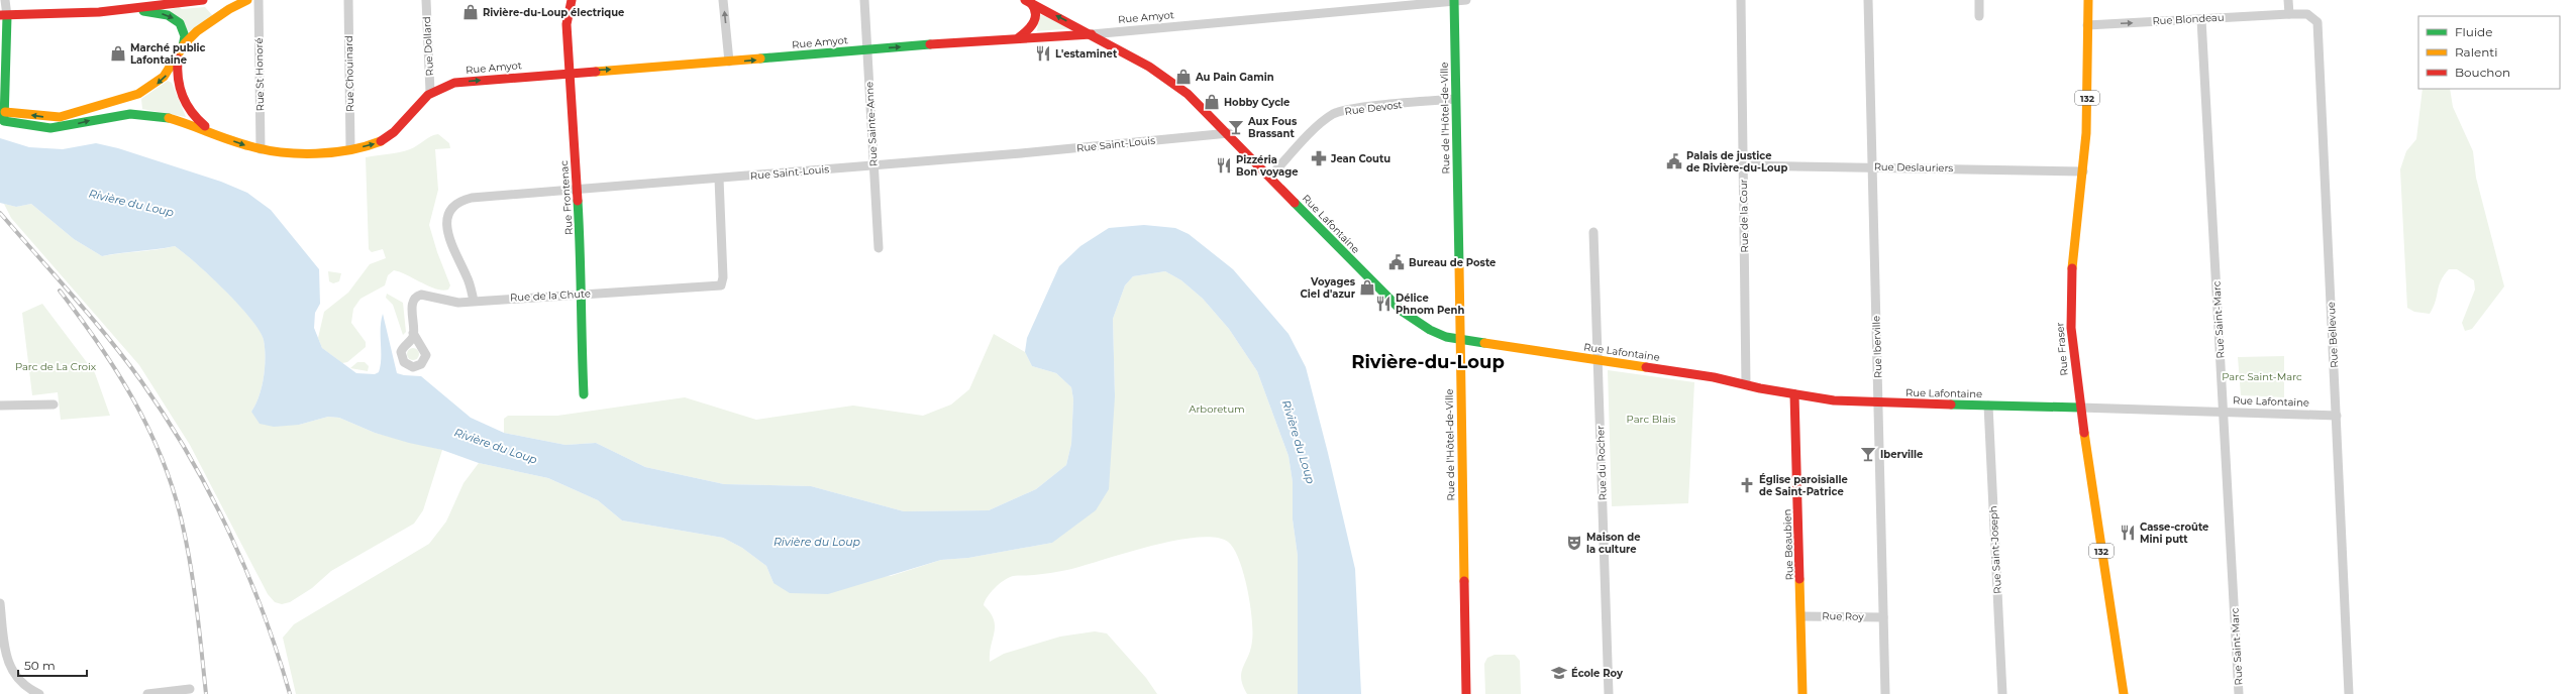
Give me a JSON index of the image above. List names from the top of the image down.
{
  "streets": {
    "main road": [
      "Rue Amyot",
      "132",
      "Rue de l'Hôtel-de-Ville",
      "Rue Frontenac",
      "Rue Lafontaine",
      "Rue Fraser",
      "Rue Beaubien"
    ],
    "street": [
      "Rue Blondeau",
      "Rue Dollard",
      "Rue Chouinard",
      "Rue St Honoré",
      "Rue Devost",
      "Rue Sainte-Anne",
      "Rue Saint-Louis",
      "Rue Deslauriers",
      "Rue de la Cour",
      "Rue de la Chute",
      "Rue Saint-Marc",
      "Rue Bellevue",
      "Rue Iberville",
      "Rue du Rocher",
      "Rue Saint-Joseph",
      "Rue Roy"
    ]
  },
  "crossings": [
    ["Rue Amyot", "Rue Dollard"],
    ["Rue Amyot", "Rue Chouinard"],
    ["Rue Amyot", "Rue St Honoré"],
    ["Rue Amyot", "Rue de l'Hôtel-de-Ville"],
    ["Rue Amyot", "Rue Sainte-Anne"],
    ["Rue Amyot", "Rue Frontenac"],
    ["Rue Amyot", "Rue Lafontaine"],
    ["Rue Blondeau", "Rue Saint-Marc"],
    ["Rue Blondeau", "Rue Bellevue"],
    ["Rue Blondeau", "Rue Fraser"],
    ["Rue Devost", "Rue de l'Hôtel-de-Ville"],
    ["Rue Devost", "Rue Lafontaine"],
    ["Rue de l'Hôtel-de-Ville", "Rue Lafontaine"],
    ["Rue Sainte-Anne", "Rue Saint-Louis"],
    ["Rue Saint-Louis", "Rue Frontenac"],
    ["Rue Saint-Louis", "Rue Lafontaine"],
    ["Rue Saint-Louis", "Rue de la Chute"],
    ["Rue Deslauriers", "Rue de la Cour"],
    ["Rue Deslauriers", "Rue Iberville"],
    ["Rue Deslauriers", "Rue Fraser"],
    ["Rue Frontenac", "Rue de la Chute"],
    ["Rue de la Cour", "Rue Lafontaine"],
    ["Rue Lafontaine", "Rue Saint-Marc"],
    ["Rue Lafontaine", "Rue Bellevue"],
    ["Rue Lafontaine", "Rue Iberville"],
    ["Rue Lafontaine", "Rue Fraser"],
    ["Rue Lafontaine", "Rue du Rocher"],
    ["Rue Lafontaine", "Rue Beaubien"],
    ["Rue Lafontaine", "Rue Saint-Joseph"],
    ["Rue Iberville", "Rue Roy"],
    ["Rue Beaubien", "Rue Roy"]
  ],
  "one_way": ["Rue Amyot", "Rue Blondeau"],
  "districts": ["Rivière-du-Loup"],
  "water": ["Rivière du Loup"],
  "parks": [
    "Parc de La Croix",
    "Parc Saint-Marc",
    "Arboretum",
    "Parc Blais"
  ],
  "places": {
    "shop": [
      "Rivière-du-Loup électrique",
      "Marché public Lafontaine",
      "Au Pain Gamin",
      "Hobby Cycle",
      "Voyages Ciel d'azur"
    ],
    "restaurant": [
      "L'estaminet",
      "Pizzéria Bon voyage",
      "Délice Phnom Penh",
      "Casse-croûte Mini putt"
    ],
    "bar": ["Aux Fous Brassant", "Iberville"],
    "pharmacy": ["Jean Coutu"],
    "public building": ["Palais de justice de Rivière-du-Loup", "Bureau de Poste"],
    "church": ["Église paroisialle de Saint-Patrice"],
    "theatre": ["Maison de la culture"],
    "school or university": ["École Roy"]
  },
  "legend": ["Fluide", "Ralenti", "Bouchon"],
  "scale_bar": "50 m"
}
